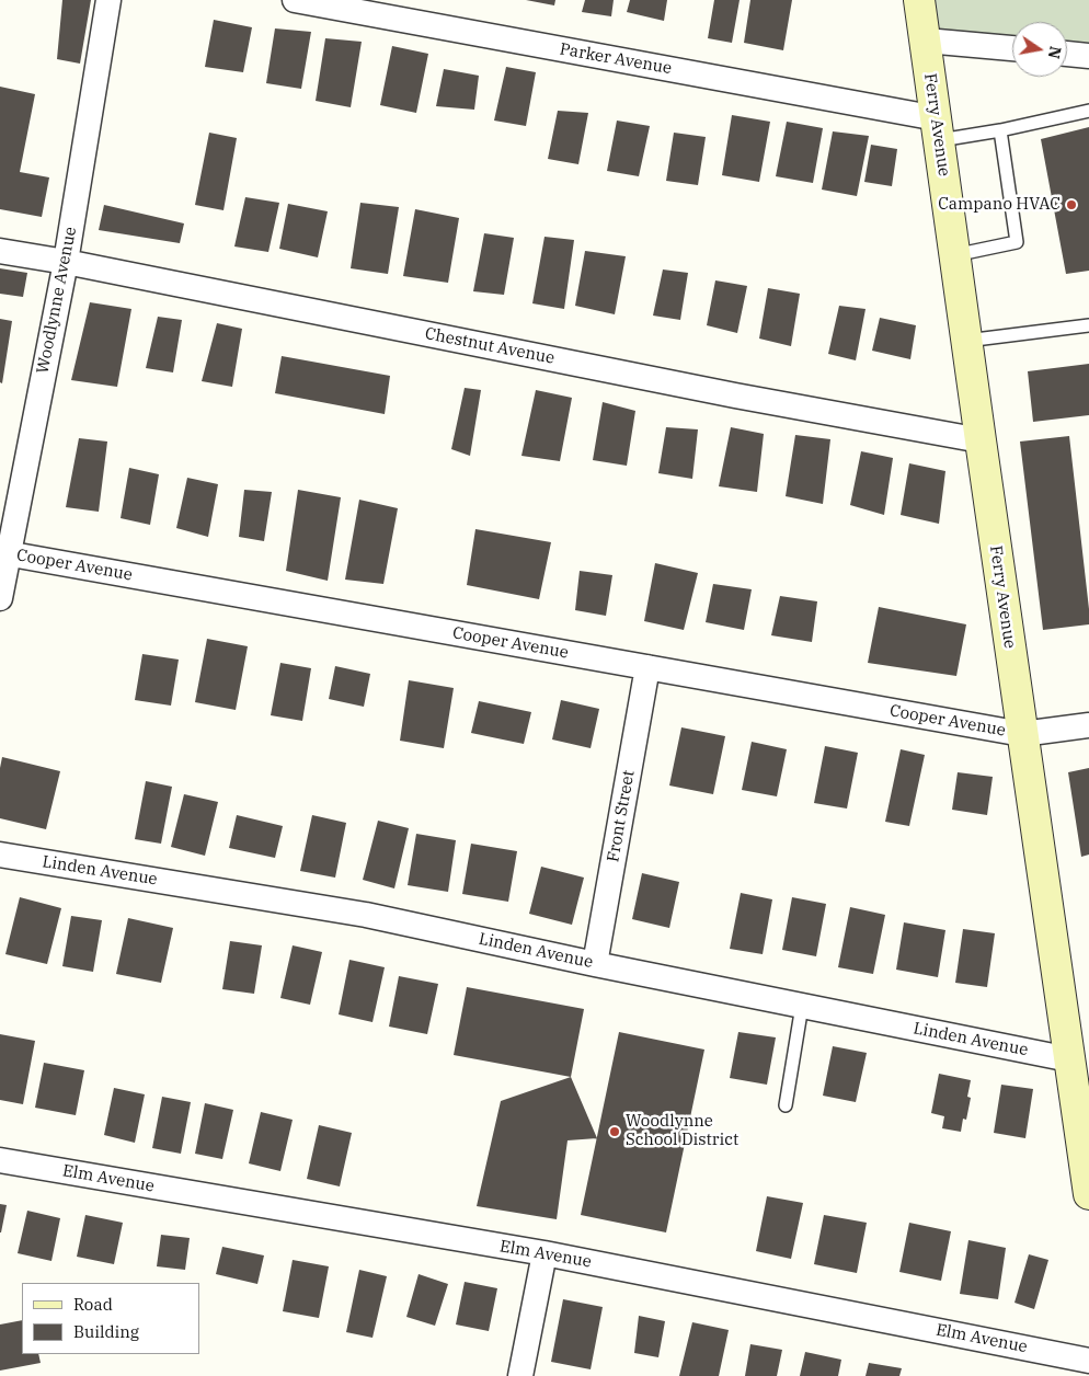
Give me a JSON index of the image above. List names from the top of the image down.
{
  "streets": {
    "main road": ["Ferry Avenue"],
    "street": [
      "Parker Avenue",
      "Woodlynne Avenue",
      "Chestnut Avenue",
      "Cooper Avenue",
      "Front Street",
      "Linden Avenue",
      "Elm Avenue"
    ]
  },
  "crossings": [
    ["Parker Avenue", "Ferry Avenue"],
    ["Ferry Avenue", "Chestnut Avenue"],
    ["Ferry Avenue", "Cooper Avenue"],
    ["Ferry Avenue", "Linden Avenue"],
    ["Woodlynne Avenue", "Chestnut Avenue"],
    ["Woodlynne Avenue", "Cooper Avenue"],
    ["Cooper Avenue", "Front Street"],
    ["Front Street", "Linden Avenue"]
  ],
  "places": ["Campano HVAC", "Woodlynne School District"],
  "legend": ["Road", "Building"],
  "north": "right"
}
